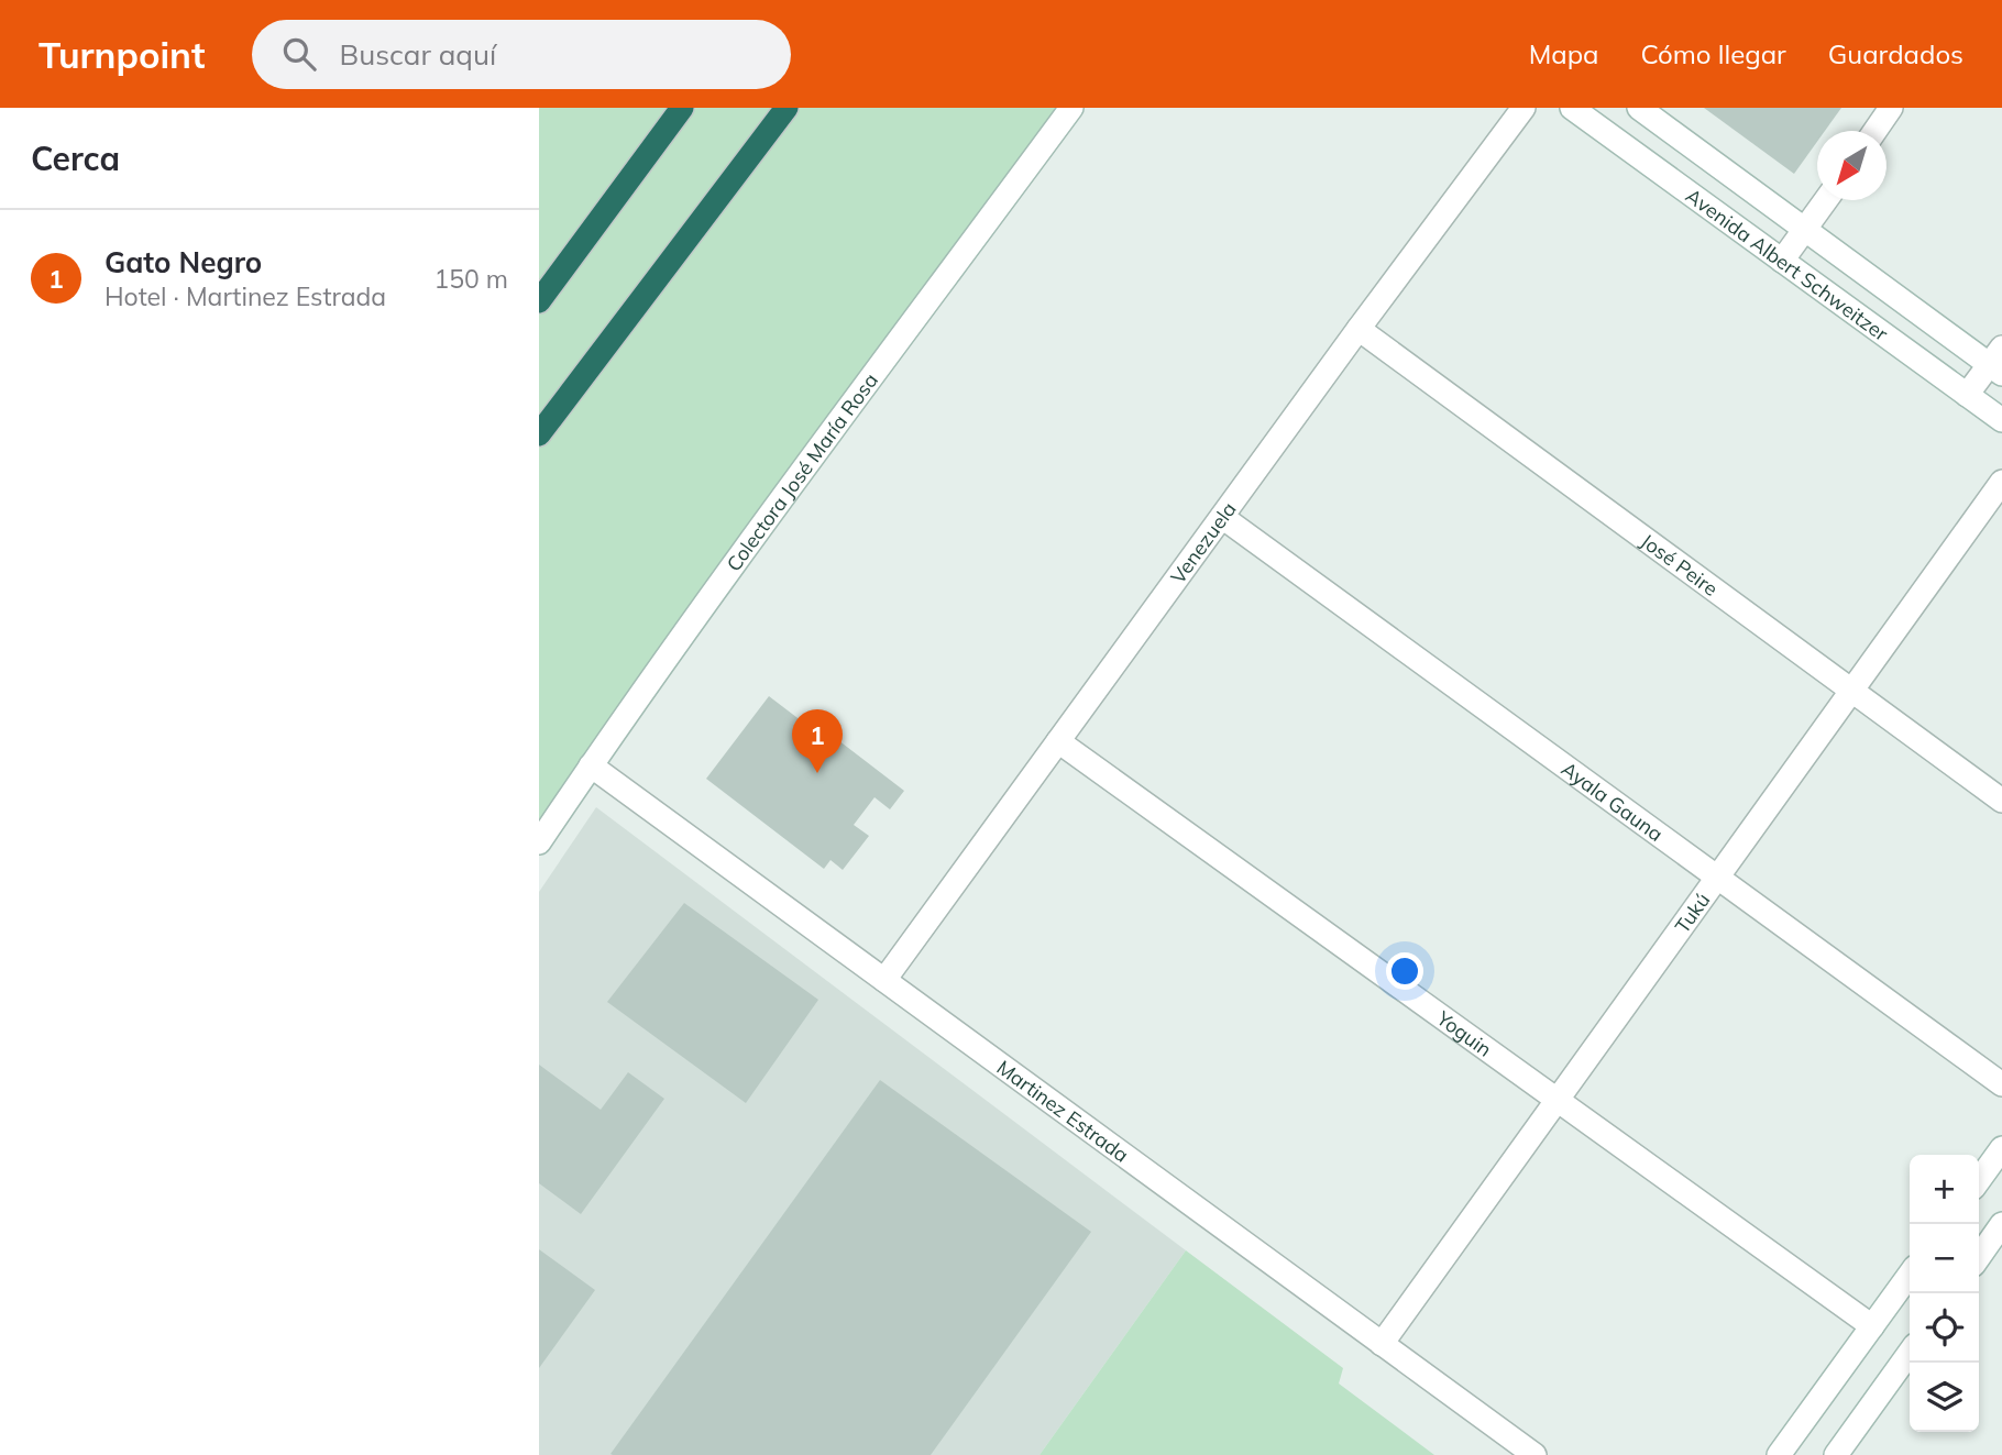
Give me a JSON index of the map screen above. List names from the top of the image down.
{
  "streets": {
    "street": [
      "Avenida Albert Schweitzer",
      "Colectora José María Rosa",
      "Venezuela",
      "José Peire",
      "Ayala Gauna",
      "Tukú",
      "Yoguin",
      "Martinez Estrada"
    ]
  },
  "crossings": [
    ["Colectora José María Rosa", "Martinez Estrada"],
    ["Venezuela", "José Peire"],
    ["Venezuela", "Ayala Gauna"],
    ["Venezuela", "Yoguin"],
    ["Venezuela", "Martinez Estrada"],
    ["José Peire", "Tukú"],
    ["Ayala Gauna", "Tukú"],
    ["Tukú", "Yoguin"],
    ["Tukú", "Martinez Estrada"]
  ],
  "north": "bottom left",
  "page": {
    "header": "Turnpoint",
    "search": "Buscar aquí",
    "nav": ["Mapa", "Cómo llegar", "Guardados"],
    "heading": "Cerca",
    "list": [
      {
        "mark": "1",
        "name": "Gato Negro",
        "note": "Hotel · Martinez Estrada",
        "value": "150 m"
      }
    ],
    "pins": "1",
    "map_buttons": ["+", "−"]
  }
}
